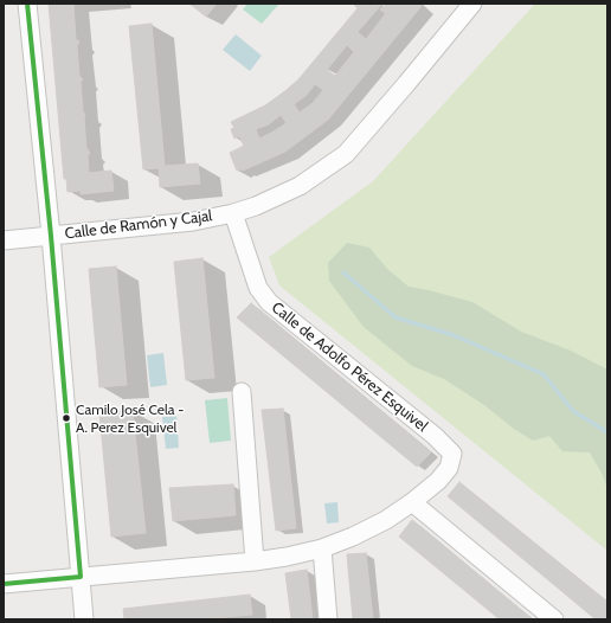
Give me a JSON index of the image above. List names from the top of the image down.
{
  "streets": {
    "street": ["Calle de Ramón y Cajal", "Calle de Adolfo Pérez Esquivel"]
  },
  "crossings": [
    ["Calle de Ramón y Cajal", "Calle de Adolfo Pérez Esquivel"]
  ],
  "places": ["Camilo José Cela - A. Perez Esquivel"]
}
